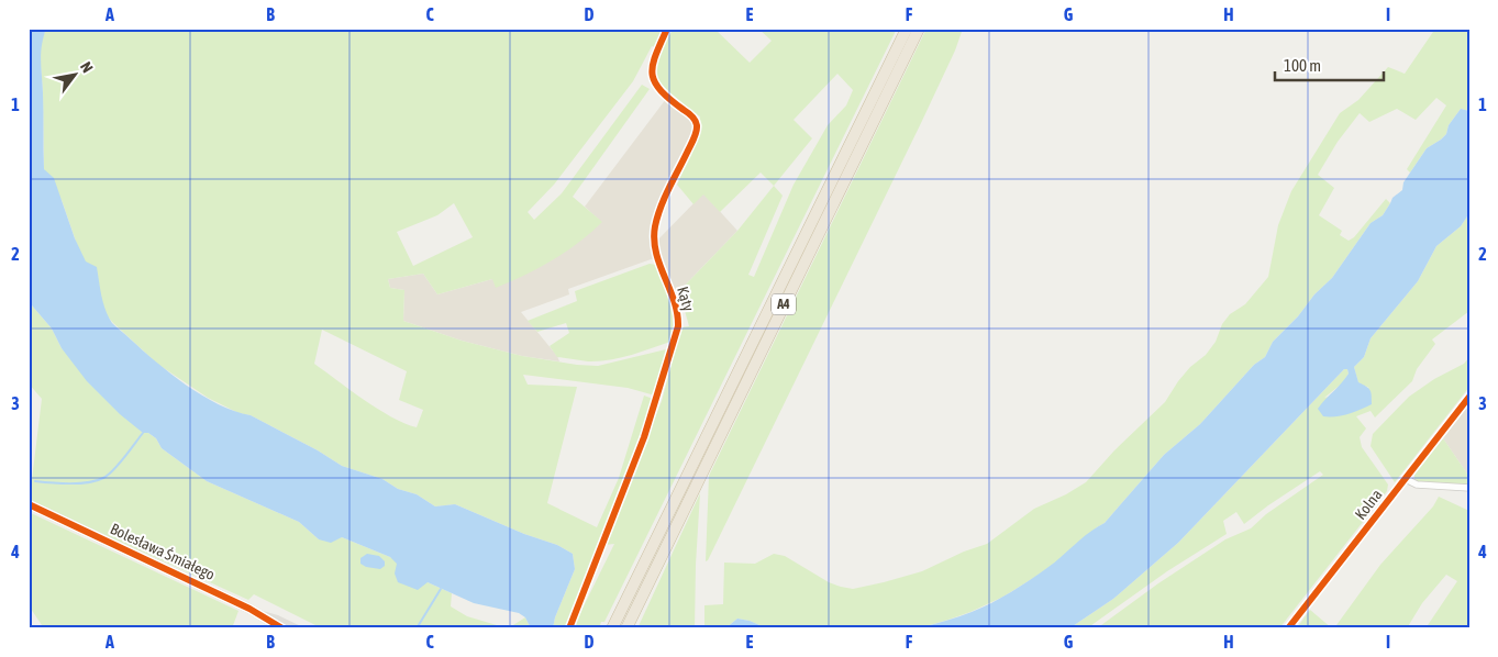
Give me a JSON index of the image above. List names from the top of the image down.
{
  "streets": {
    "highway": ["A4"],
    "street": ["Kąty", "Kolna", "Bolesława Śmiałego"]
  },
  "scale_bar": "100 m",
  "north": "top right",
  "grid": {
    "columns": [
      "A",
      "B",
      "C",
      "D",
      "E",
      "F",
      "G",
      "H",
      "I"
    ],
    "rows": [
      "1",
      "2",
      "3",
      "4"
    ]
  }
}
